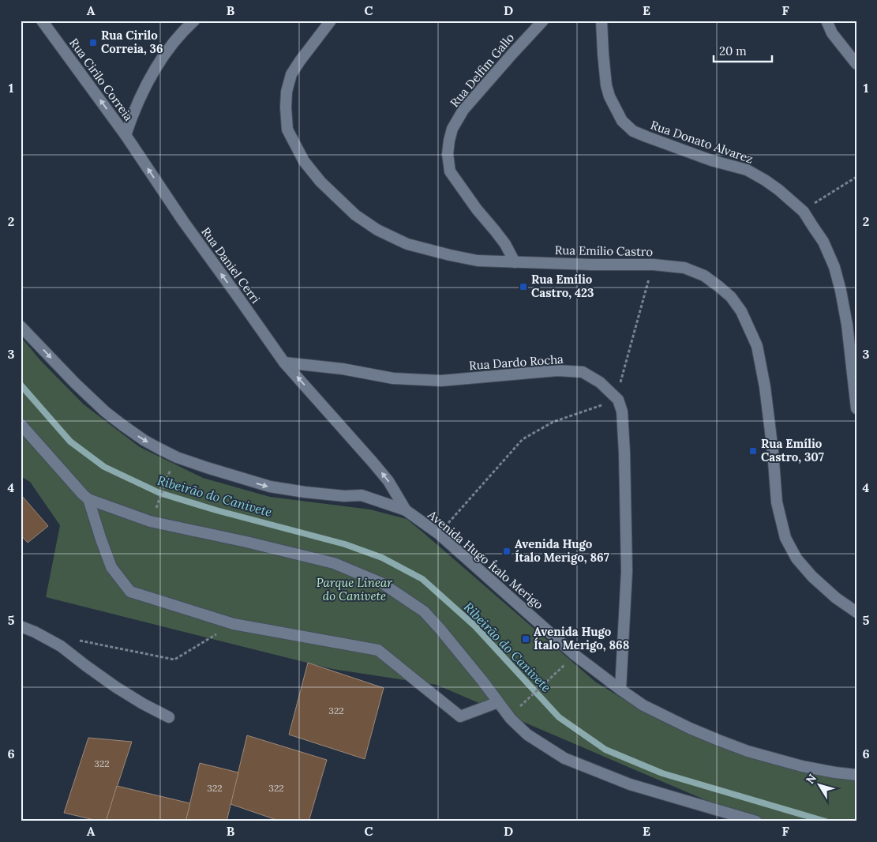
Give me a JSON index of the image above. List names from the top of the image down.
{
  "streets": {
    "street": [
      "Rua Delfim Gallo",
      "Rua Cirilo Correia",
      "Rua Donato Alvarez",
      "Rua Emílio Castro",
      "Rua Daniel Cerri",
      "Rua Dardo Rocha",
      "Avenida Hugo Ítalo Merigo"
    ]
  },
  "crossings": [
    ["Rua Delfim Gallo", "Rua Emílio Castro"],
    ["Rua Cirilo Correia", "Rua Daniel Cerri"],
    ["Rua Daniel Cerri", "Rua Dardo Rocha"],
    ["Rua Daniel Cerri", "Avenida Hugo Ítalo Merigo"],
    ["Rua Dardo Rocha", "Avenida Hugo Ítalo Merigo"]
  ],
  "one_way": ["Rua Cirilo Correia", "Rua Daniel Cerri"],
  "water": ["Ribeirão do Canivete"],
  "parks": ["Parque Linear do Canivete"],
  "places": {
    "transit": [
      "Rua Cirilo Correia, 36",
      "Rua Emílio Castro, 423",
      "Rua Emílio Castro, 307",
      "Avenida Hugo Ítalo Merigo, 867",
      "Avenida Hugo Ítalo Merigo, 868"
    ]
  },
  "house_numbers": [
    "322",
    "322",
    "322",
    "322"
  ],
  "scale_bar": "20 m",
  "north": "top left",
  "grid": {
    "columns": [
      "A",
      "B",
      "C",
      "D",
      "E",
      "F"
    ],
    "rows": [
      "1",
      "2",
      "3",
      "4",
      "5",
      "6"
    ]
  }
}
